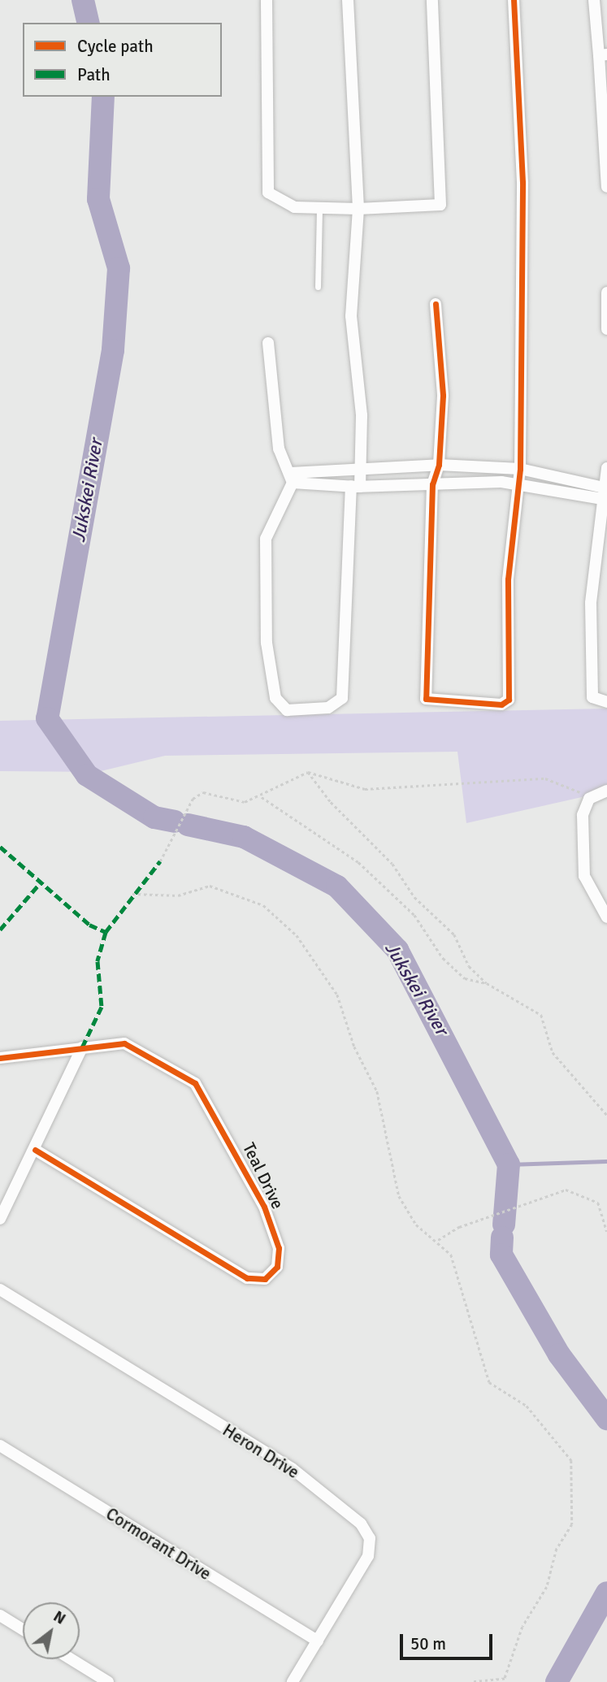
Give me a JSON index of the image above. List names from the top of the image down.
{
  "streets": {
    "street": ["Teal Drive", "Heron Drive", "Cormorant Drive"]
  },
  "crossings": [
    ["Heron Drive", "Cormorant Drive"]
  ],
  "water": ["Jukskei River"],
  "legend": ["Cycle path", "Path"],
  "scale_bar": "50 m",
  "north": "top right"
}
